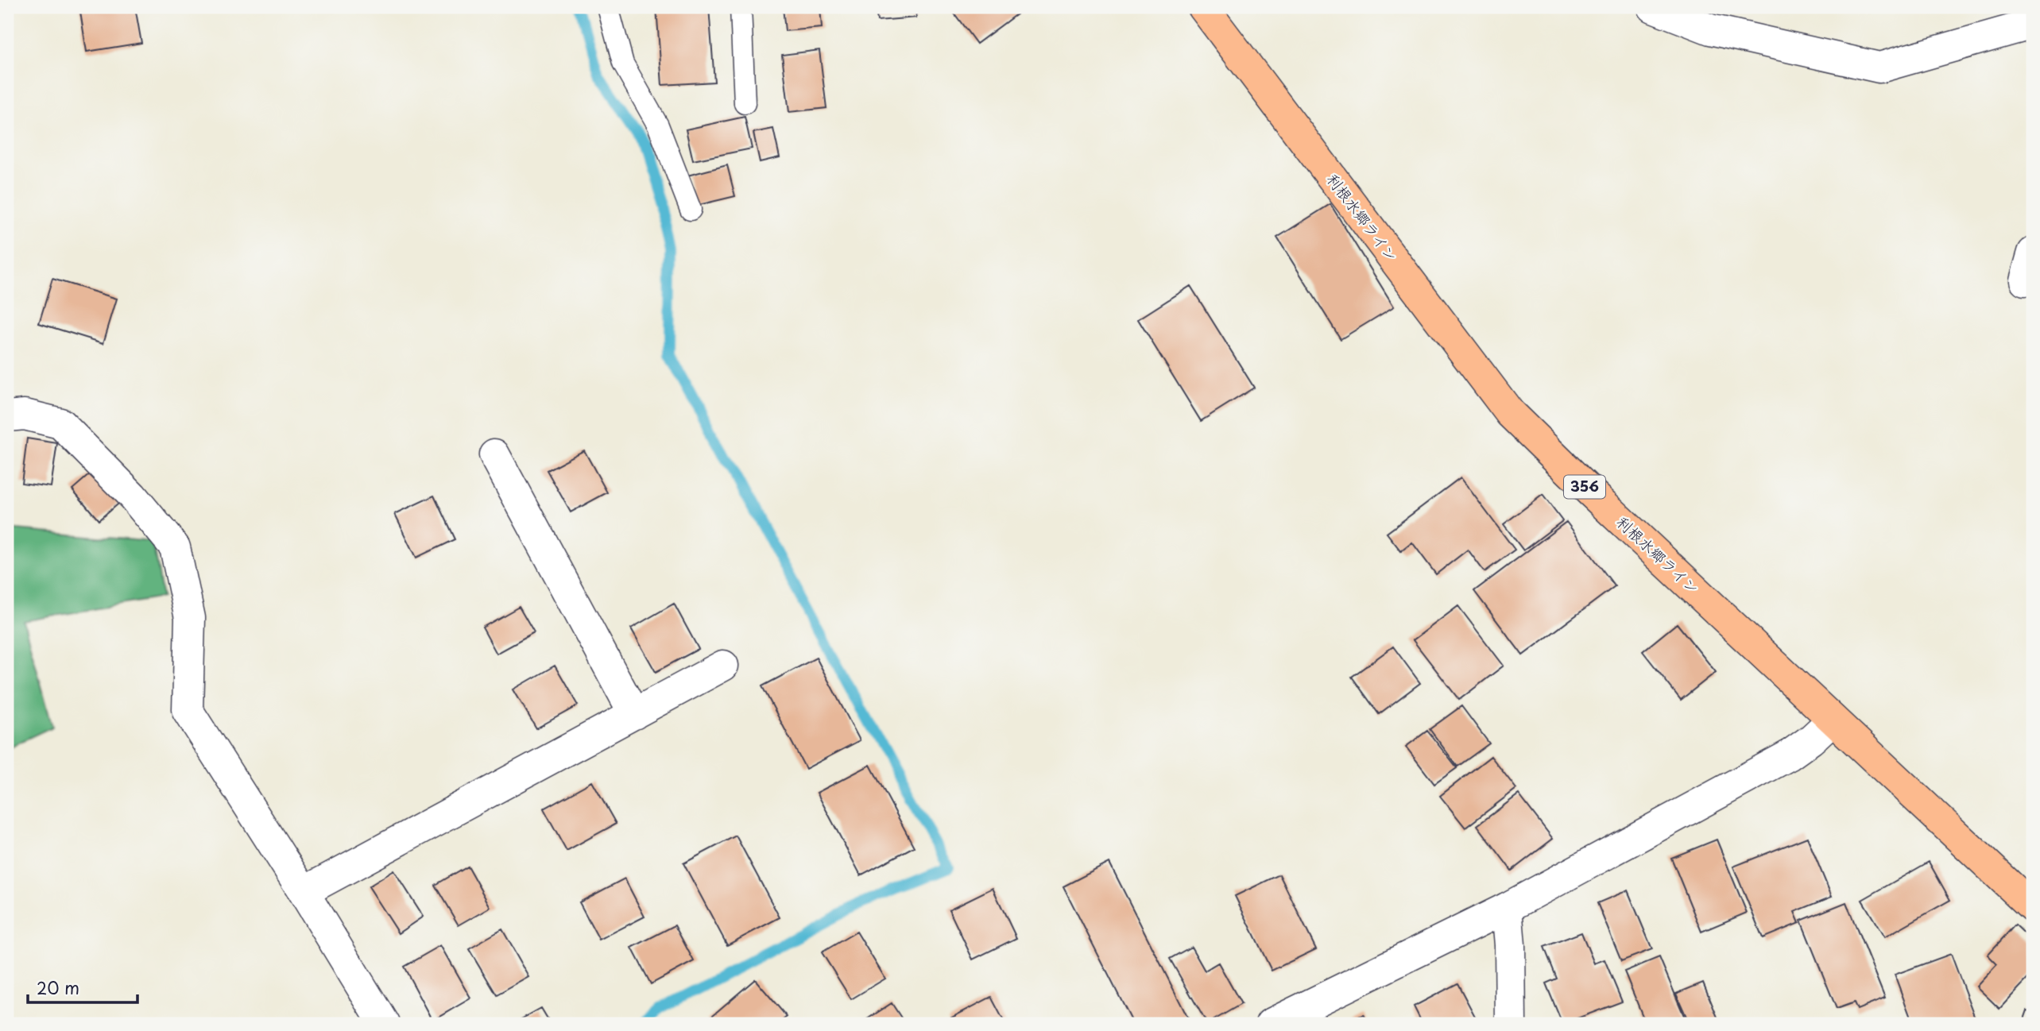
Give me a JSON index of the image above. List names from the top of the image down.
{
  "streets": {
    "highway": ["利根水郷ライン", "356"]
  },
  "scale_bar": "20 m"
}
